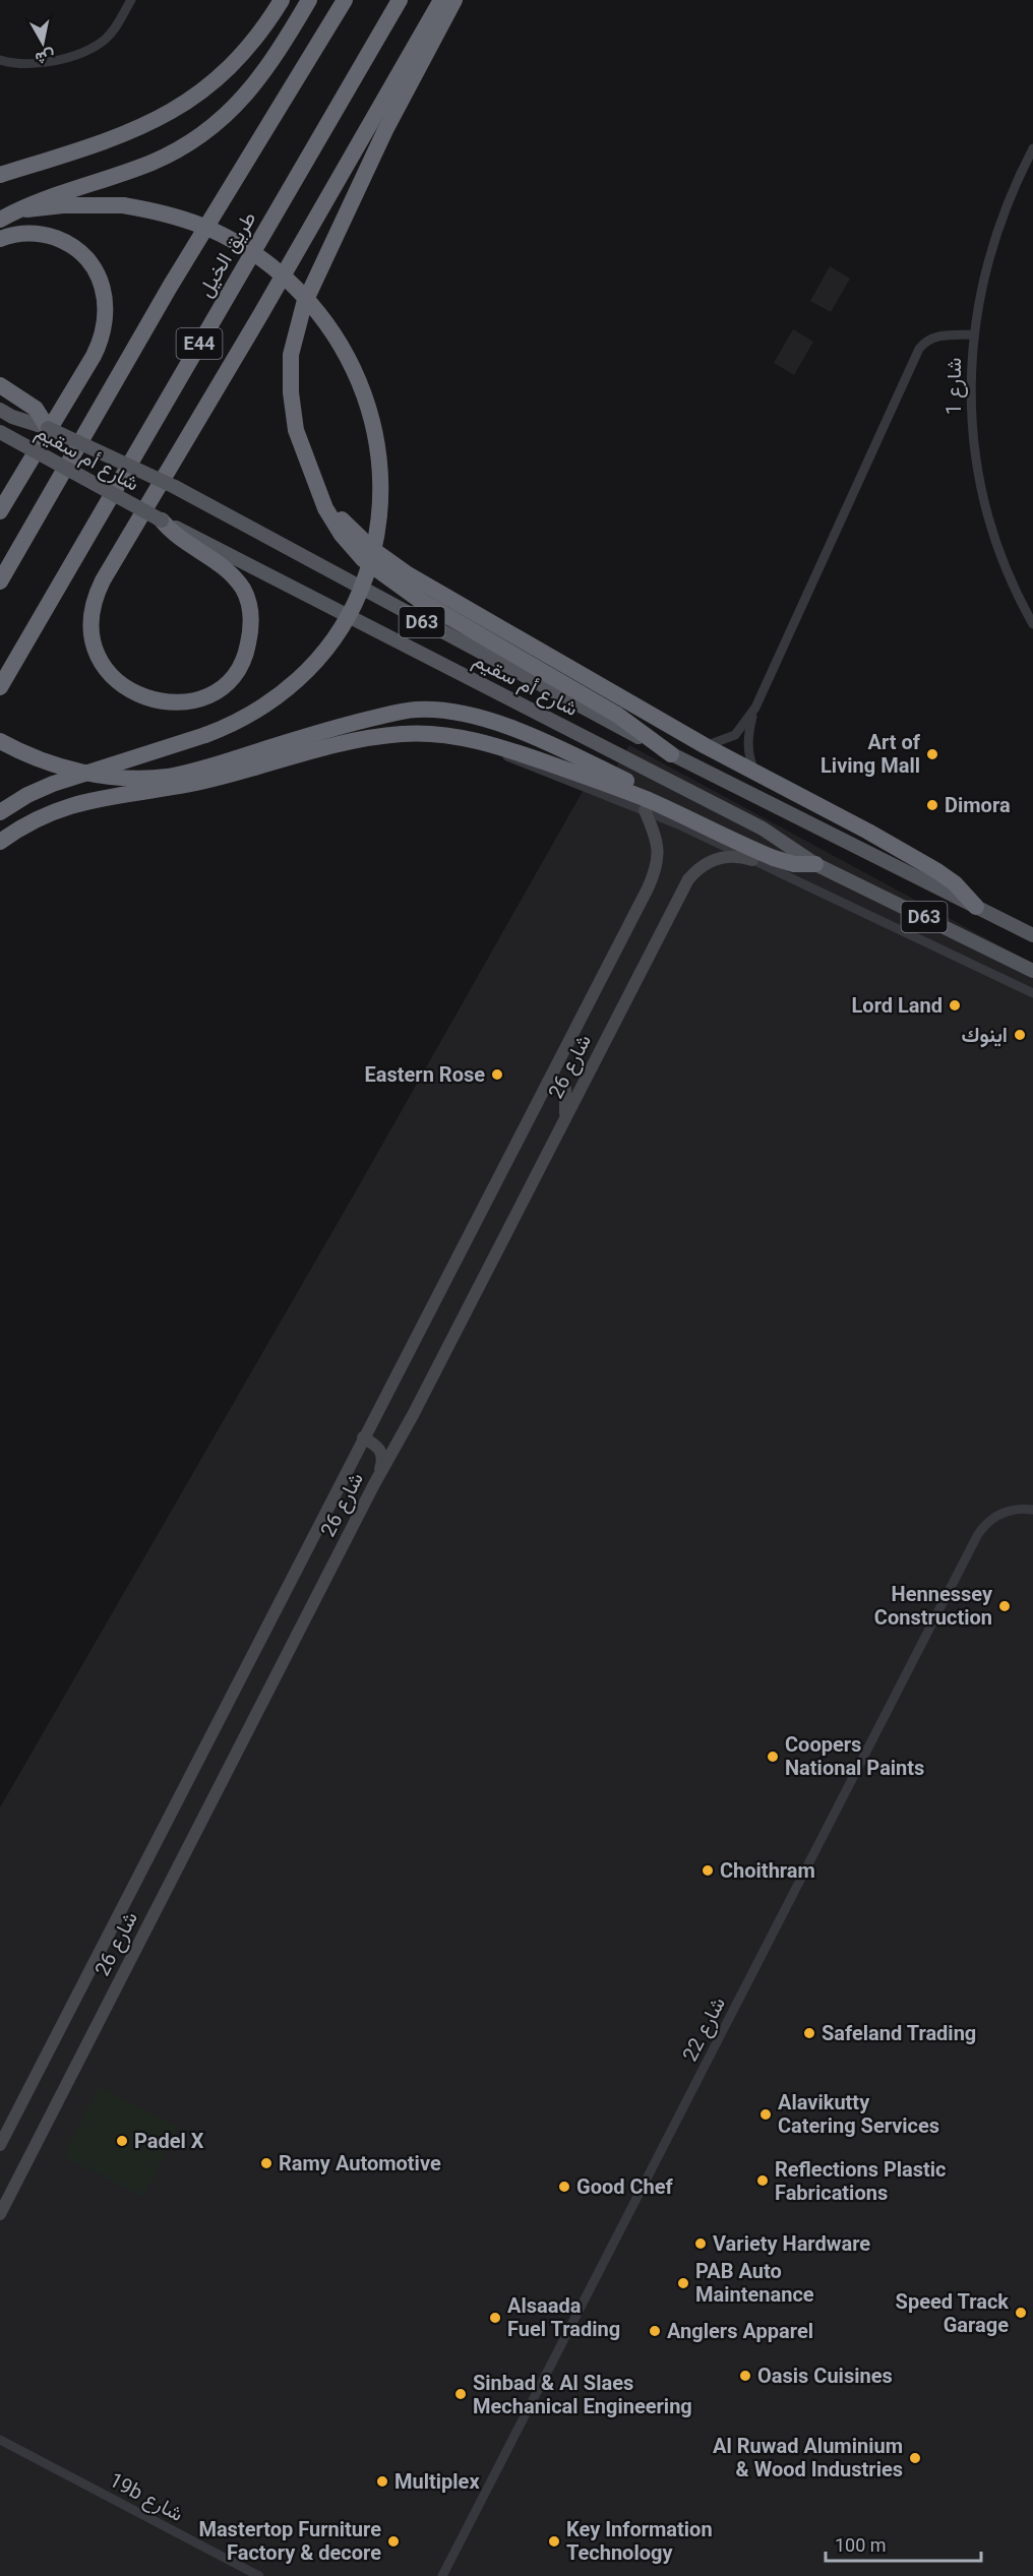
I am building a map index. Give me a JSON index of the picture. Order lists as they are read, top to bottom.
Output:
{
  "streets": {
    "highway": ["طريق الخيل", "E44"],
    "main road": ["شارع أم سقيم", "D63", "شارع 26"],
    "street": ["شارع 1", "شارع 22", "19b شارع"]
  },
  "places": [
    "Art of Living Mall",
    "Dimora",
    "Lord Land",
    "اينوك",
    "Eastern Rose",
    "Hennessey Construction",
    "Coopers National Paints",
    "Choithram",
    "Safeland Trading",
    "Alavikutty Catering Services",
    "Padel X",
    "Ramy Automotive",
    "Reflections Plastic Fabrications",
    "Good Chef",
    "Variety Hardware",
    "PAB Auto Maintenance",
    "Speed Track Garage",
    "Alsaada Fuel Trading",
    "Anglers Apparel",
    "Oasis Cuisines",
    "Sinbad & Al Slaes Mechanical Engineering",
    "Al Ruwad Aluminium & Wood Industries",
    "Multiplex",
    "Mastertop Furniture Factory & decore",
    "Key Information Technology"
  ],
  "scale_bar": "100 m",
  "north": "bottom"
}
